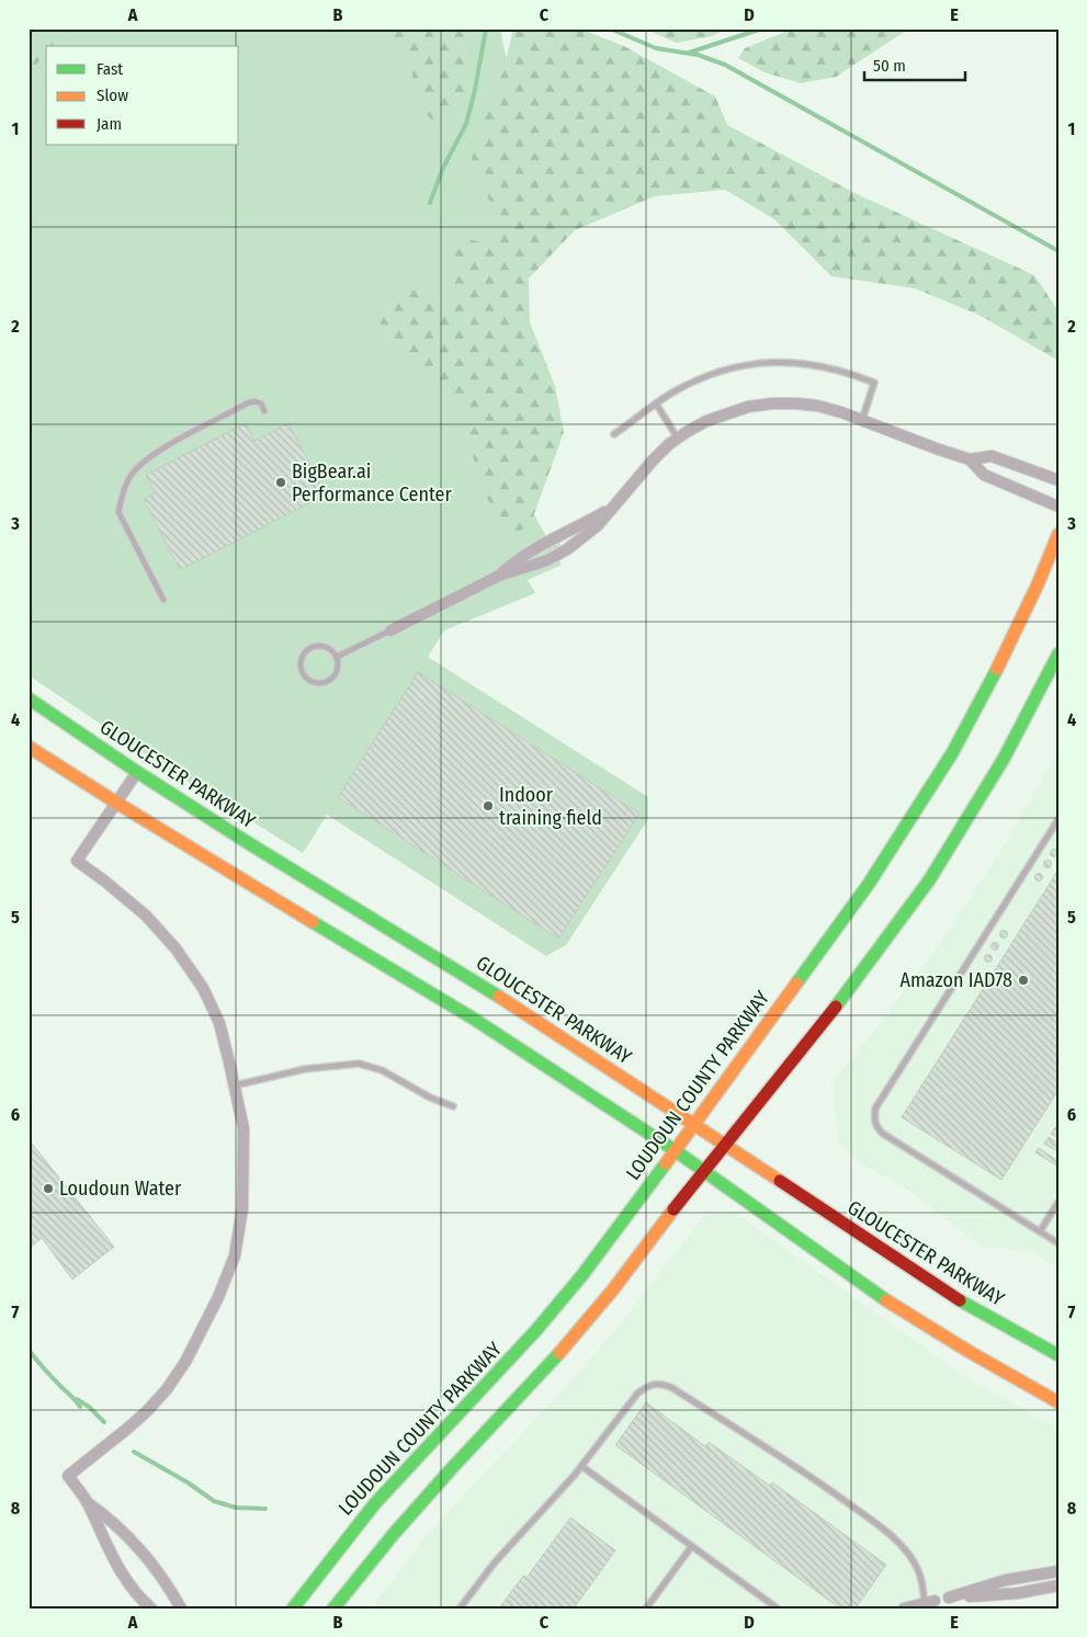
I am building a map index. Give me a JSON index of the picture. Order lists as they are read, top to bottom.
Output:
{
  "streets": {
    "main road": ["GLOUCESTER PARKWAY", "LOUDOUN COUNTY PARKWAY"]
  },
  "crossings": [
    ["GLOUCESTER PARKWAY", "LOUDOUN COUNTY PARKWAY"]
  ],
  "places": [
    "BigBear.ai Performance Center",
    "Indoor training field",
    "Amazon IAD78",
    "Loudoun Water"
  ],
  "legend": ["Fast", "Slow", "Jam"],
  "scale_bar": "50 m",
  "grid": {
    "columns": [
      "A",
      "B",
      "C",
      "D",
      "E"
    ],
    "rows": [
      "1",
      "2",
      "3",
      "4",
      "5",
      "6",
      "7",
      "8"
    ]
  }
}
